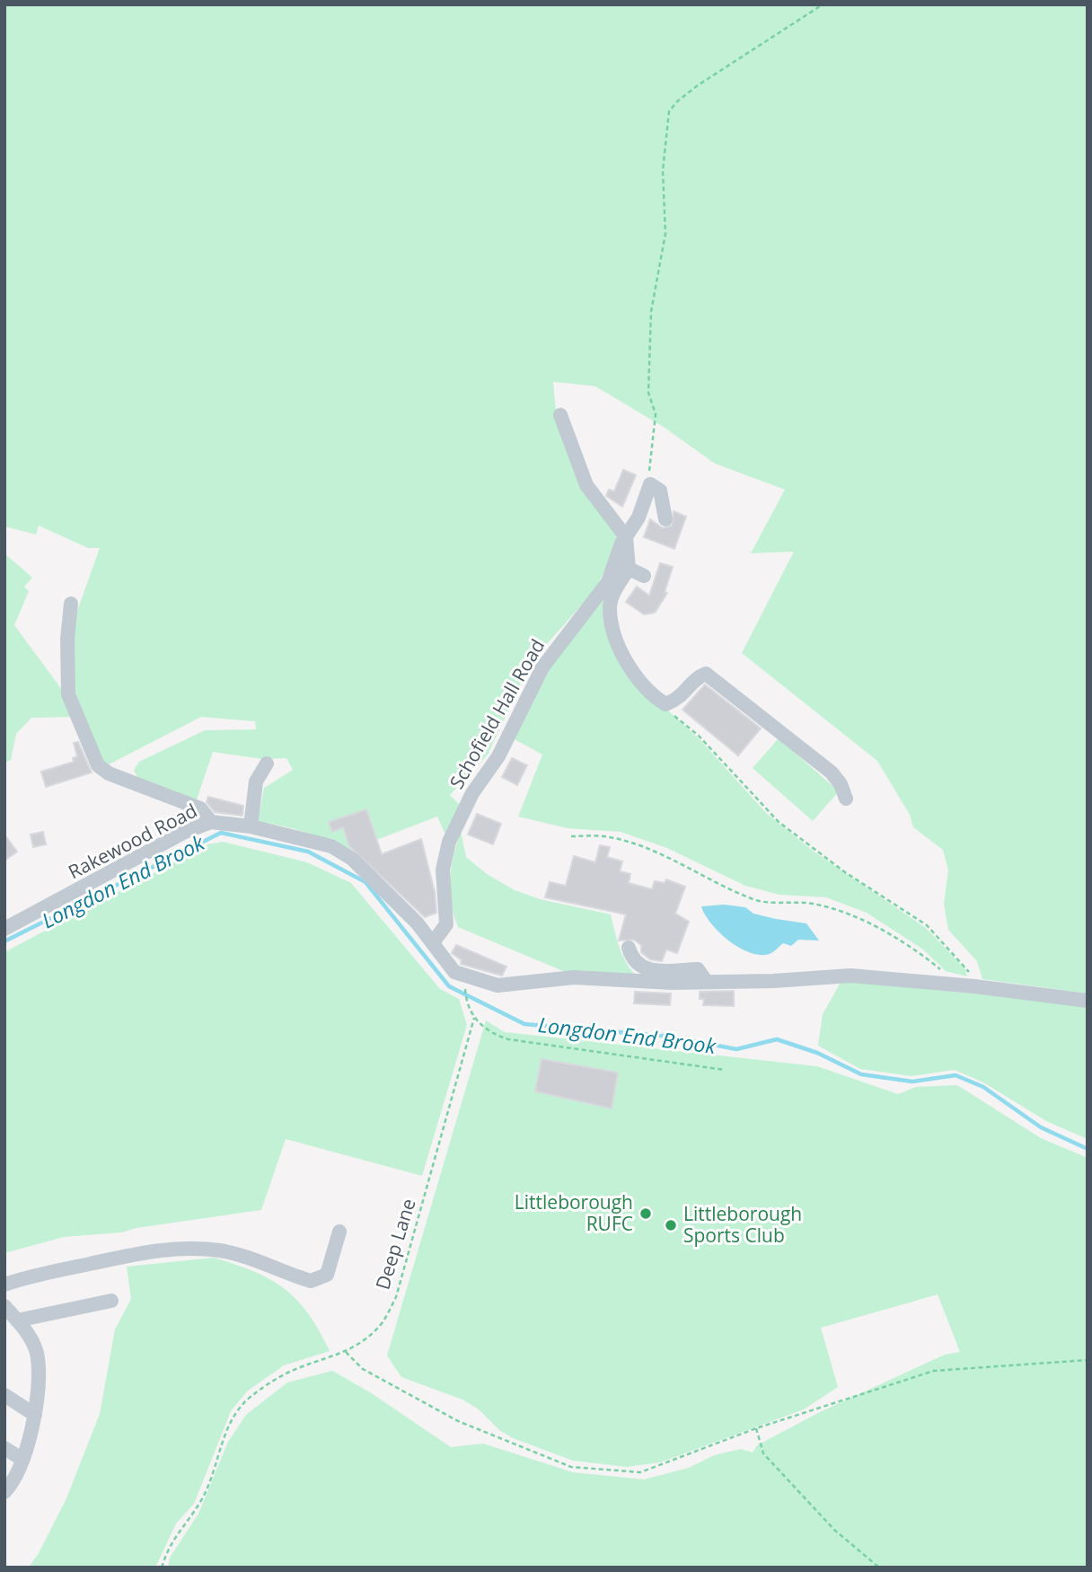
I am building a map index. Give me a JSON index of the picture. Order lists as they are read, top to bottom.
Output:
{
  "streets": {
    "street": ["Schofield Hall Road", "Rakewood Road"],
    "path": ["Deep Lane"]
  },
  "crossings": [
    ["Schofield Hall Road", "Rakewood Road"]
  ],
  "water": ["Longdon End Brook"],
  "places": ["Littleborough RUFC", "Littleborough Sports Club"]
}
